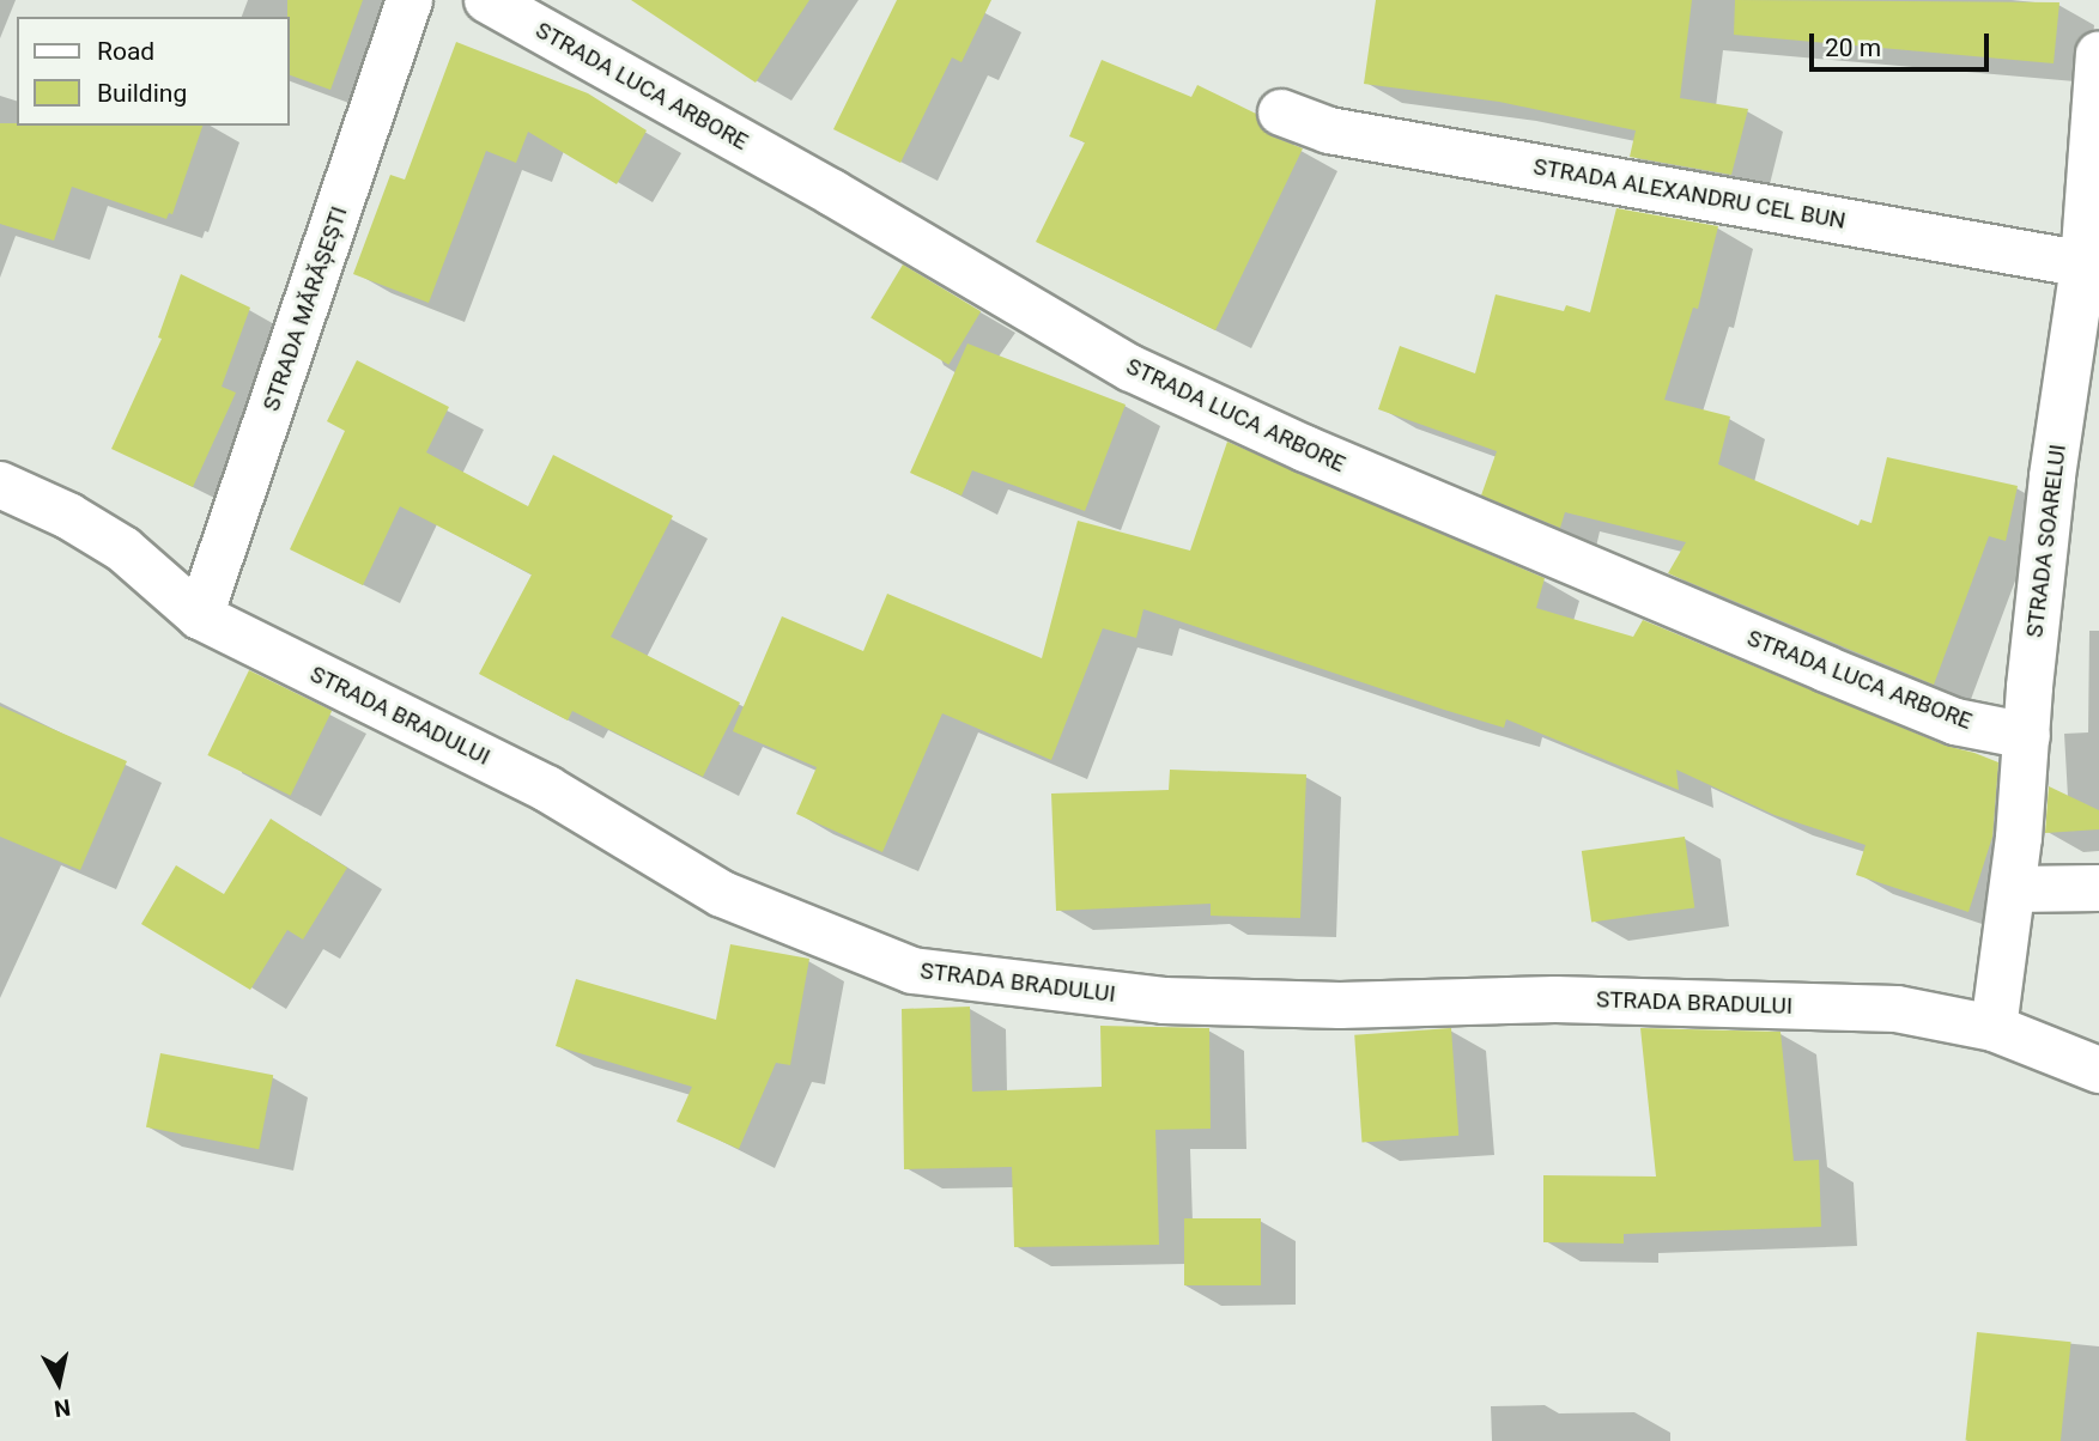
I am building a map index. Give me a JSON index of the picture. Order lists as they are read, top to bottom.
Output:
{
  "streets": {
    "street": [
      "STRADA LUCA ARBORE",
      "STRADA ALEXANDRU CEL BUN",
      "STRADA MĂRĂȘEȘTI",
      "STRADA SOARELUI",
      "STRADA BRADULUI"
    ]
  },
  "crossings": [
    ["STRADA LUCA ARBORE", "STRADA SOARELUI"],
    ["STRADA ALEXANDRU CEL BUN", "STRADA SOARELUI"],
    ["STRADA MĂRĂȘEȘTI", "STRADA BRADULUI"],
    ["STRADA SOARELUI", "STRADA BRADULUI"]
  ],
  "legend": ["Road", "Building"],
  "scale_bar": "20 m",
  "north": "bottom"
}
